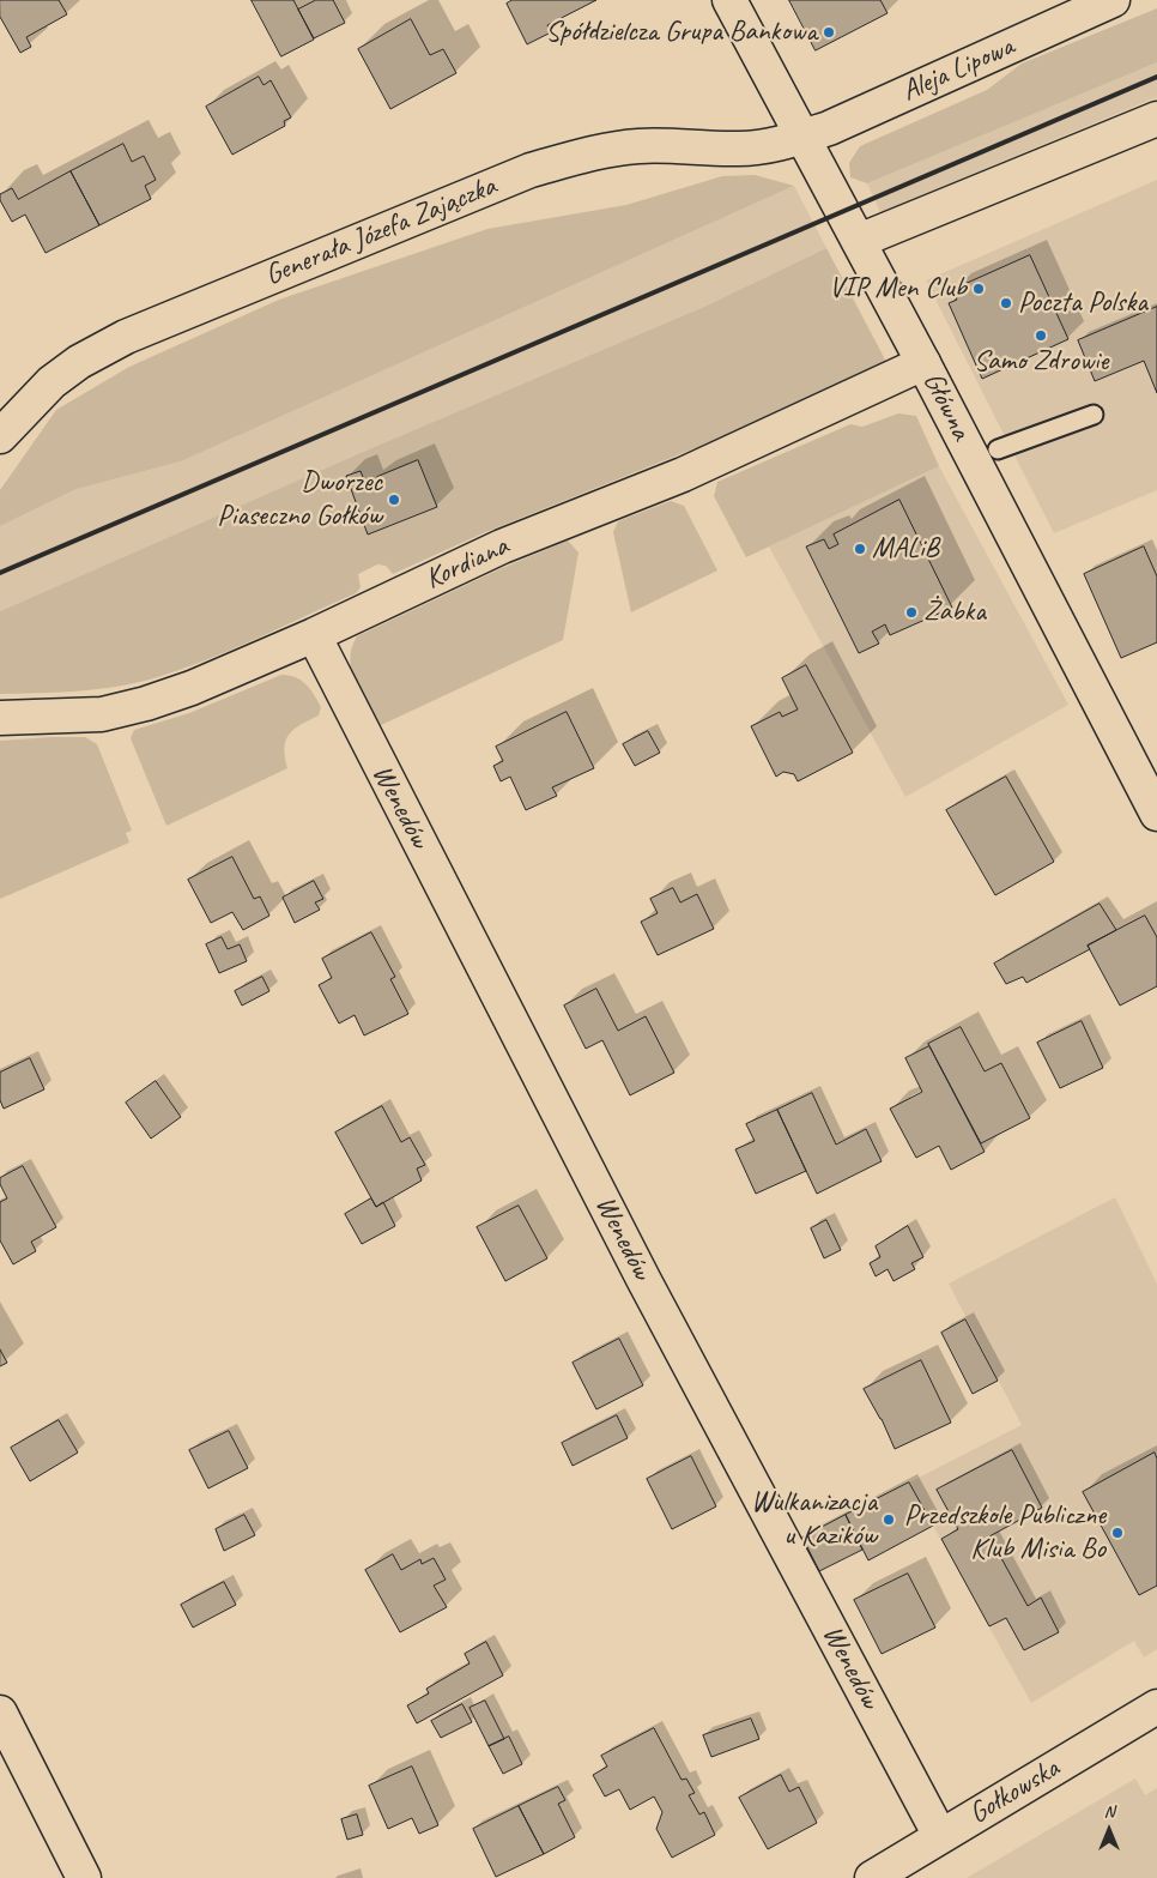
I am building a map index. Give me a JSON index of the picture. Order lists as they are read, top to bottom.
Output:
{
  "streets": {
    "street": [
      "Aleja Lipowa",
      "Generała Józefa Zajączka",
      "Główna",
      "Kordiana",
      "Wenedów",
      "Gołkowska"
    ]
  },
  "crossings": [
    ["Aleja Lipowa", "Generała Józefa Zajączka"],
    ["Aleja Lipowa", "Główna"],
    ["Generała Józefa Zajączka", "Główna"],
    ["Główna", "Kordiana"],
    ["Kordiana", "Wenedów"],
    ["Wenedów", "Gołkowska"]
  ],
  "places": [
    "Spółdzielcza Grupa Bankowa",
    "VIP Men Club",
    "Poczta Polska",
    "Samo Zdrowie",
    "Dworzec Piaseczno Gołków",
    "MALiB",
    "Żabka",
    "Wulkanizacja u Kazików",
    "Przedszkole Publiczne Klub Misia Bo"
  ],
  "north": "top"
}
